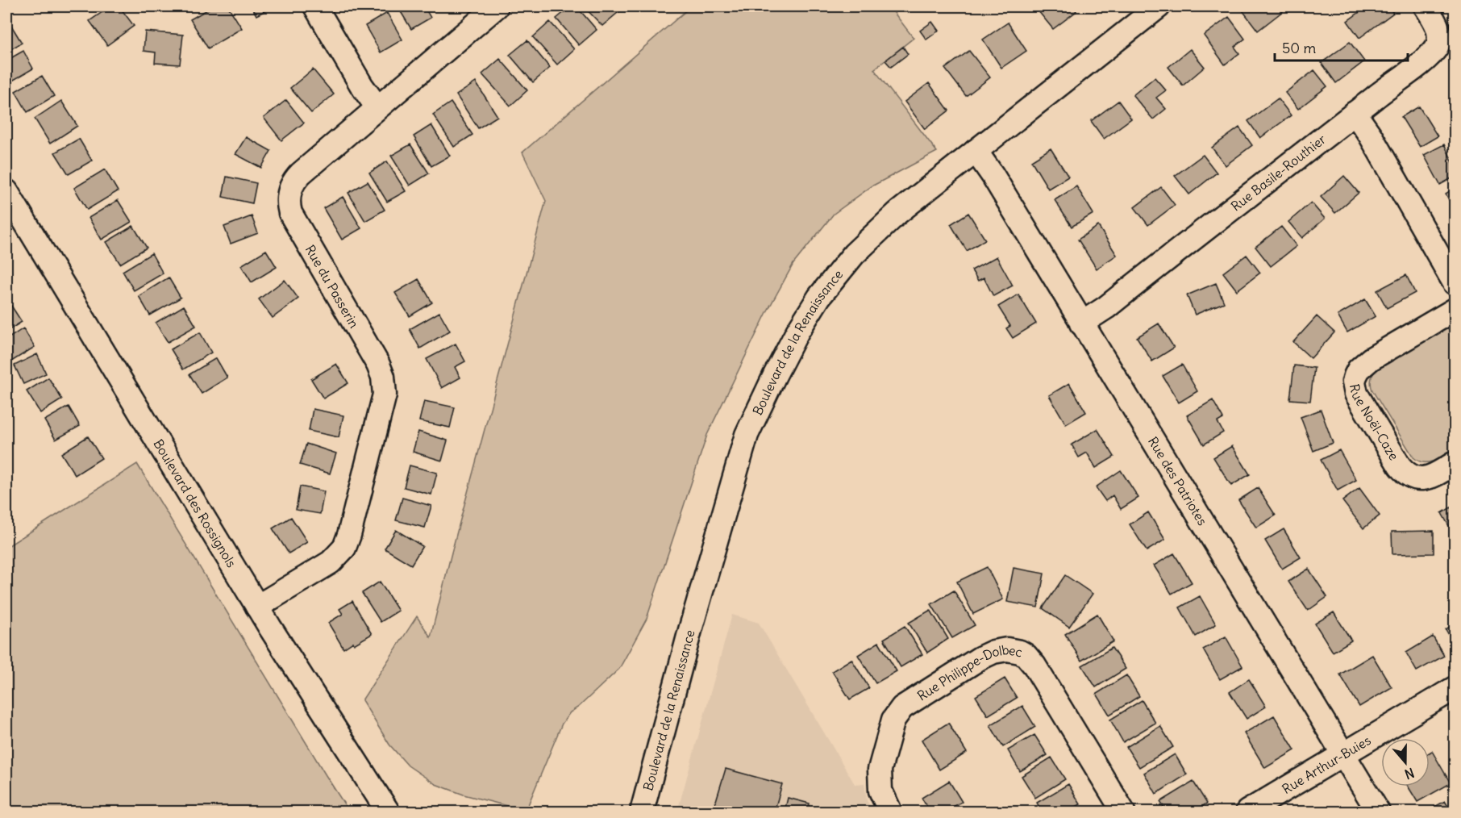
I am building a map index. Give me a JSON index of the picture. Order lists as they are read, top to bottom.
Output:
{
  "streets": {
    "street": [
      "Rue Basile-Routhier",
      "Rue du Passerin",
      "Boulevard de la Renaissance",
      "Rue Noël-Caze",
      "Rue des Patriotes",
      "Boulevard des Rossignols",
      "Rue Philippe-Dolbec",
      "Rue Arthur-Buies"
    ]
  },
  "crossings": [
    ["Rue Basile-Routhier", "Rue des Patriotes"],
    ["Rue du Passerin", "Boulevard des Rossignols"],
    ["Boulevard de la Renaissance", "Rue des Patriotes"],
    ["Rue des Patriotes", "Rue Arthur-Buies"]
  ],
  "scale_bar": "50 m",
  "north": "bottom"
}
